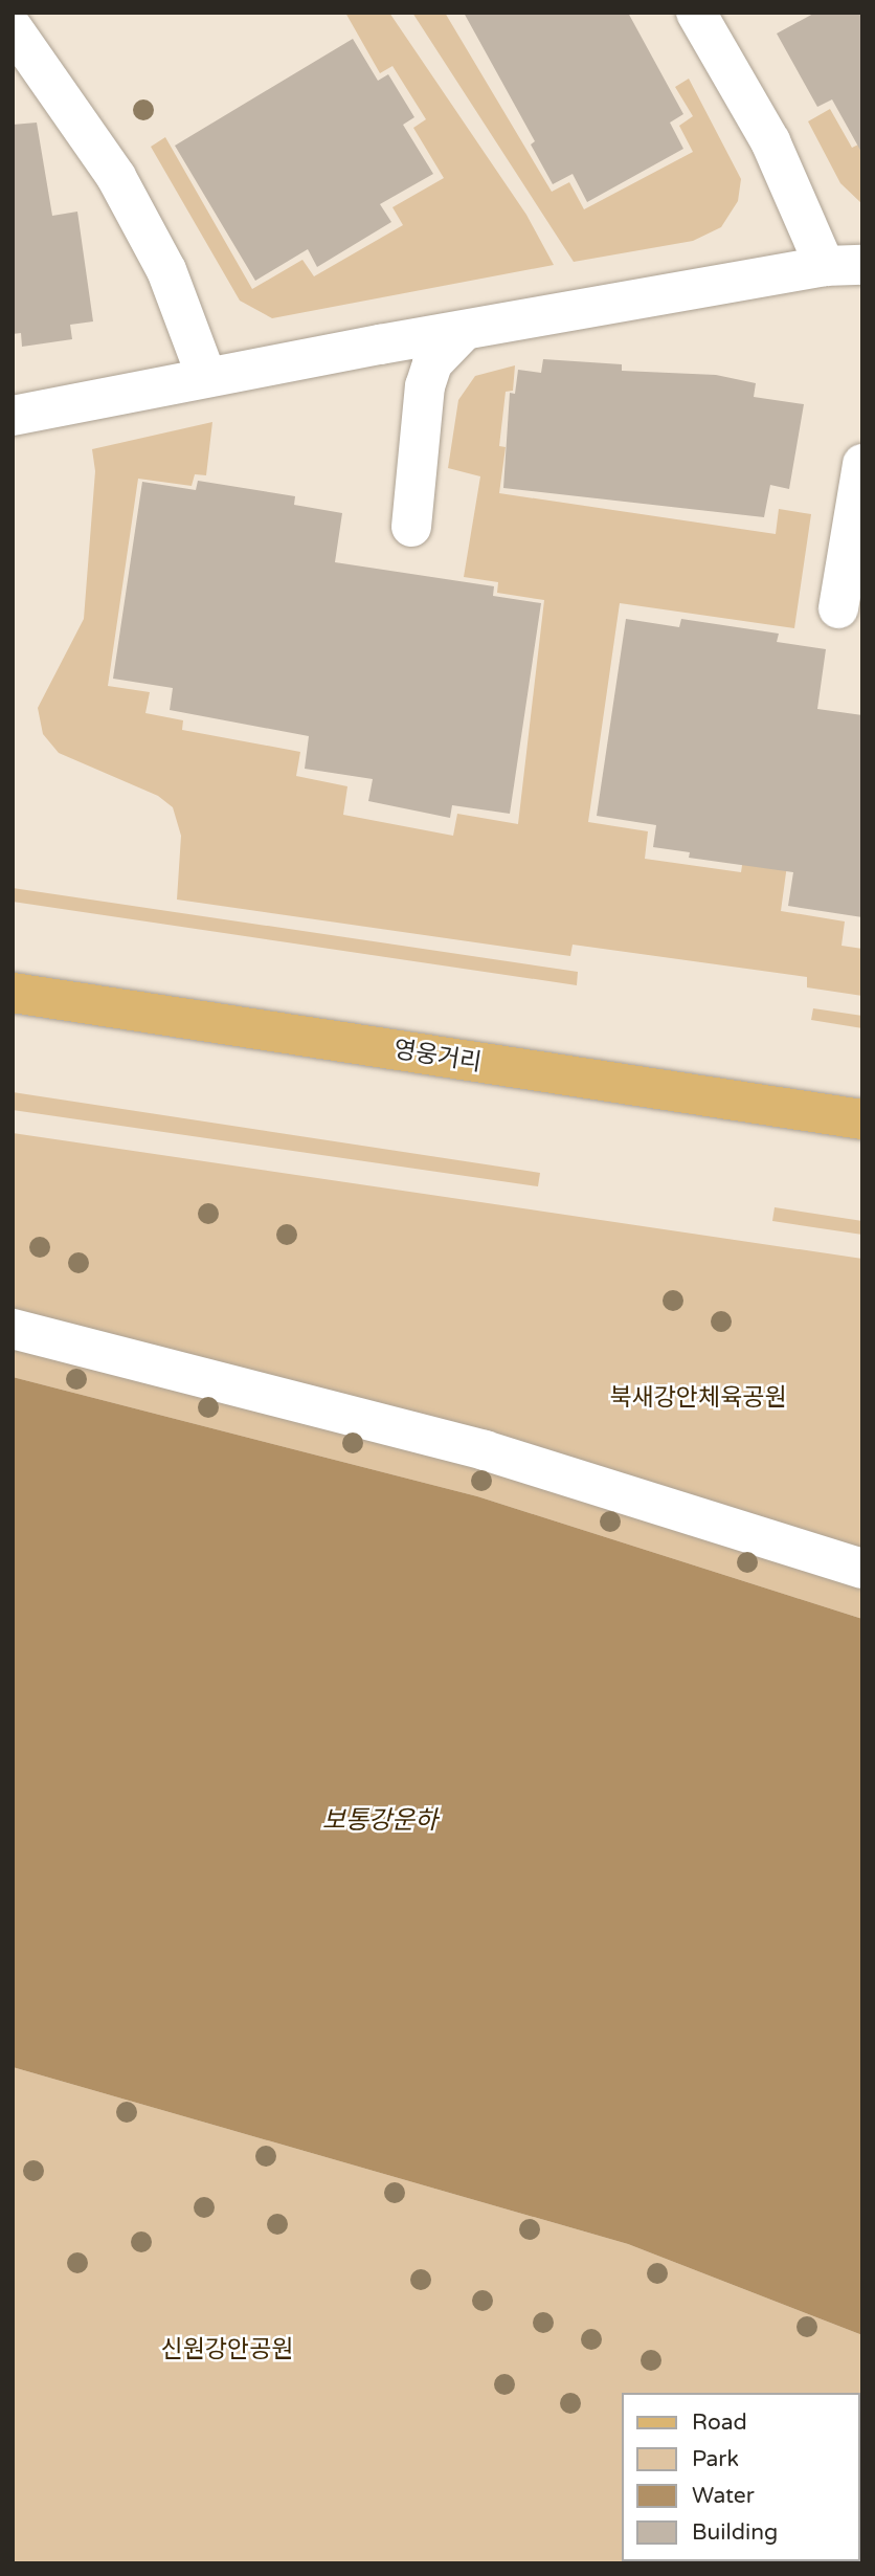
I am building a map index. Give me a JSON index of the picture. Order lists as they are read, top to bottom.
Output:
{
  "streets": {
    "main road": ["영웅거리"]
  },
  "water": ["보통강운하"],
  "parks": ["북새강안체육공원", "신원강안공원"],
  "legend": [
    "Road",
    "Park",
    "Water",
    "Building"
  ]
}
